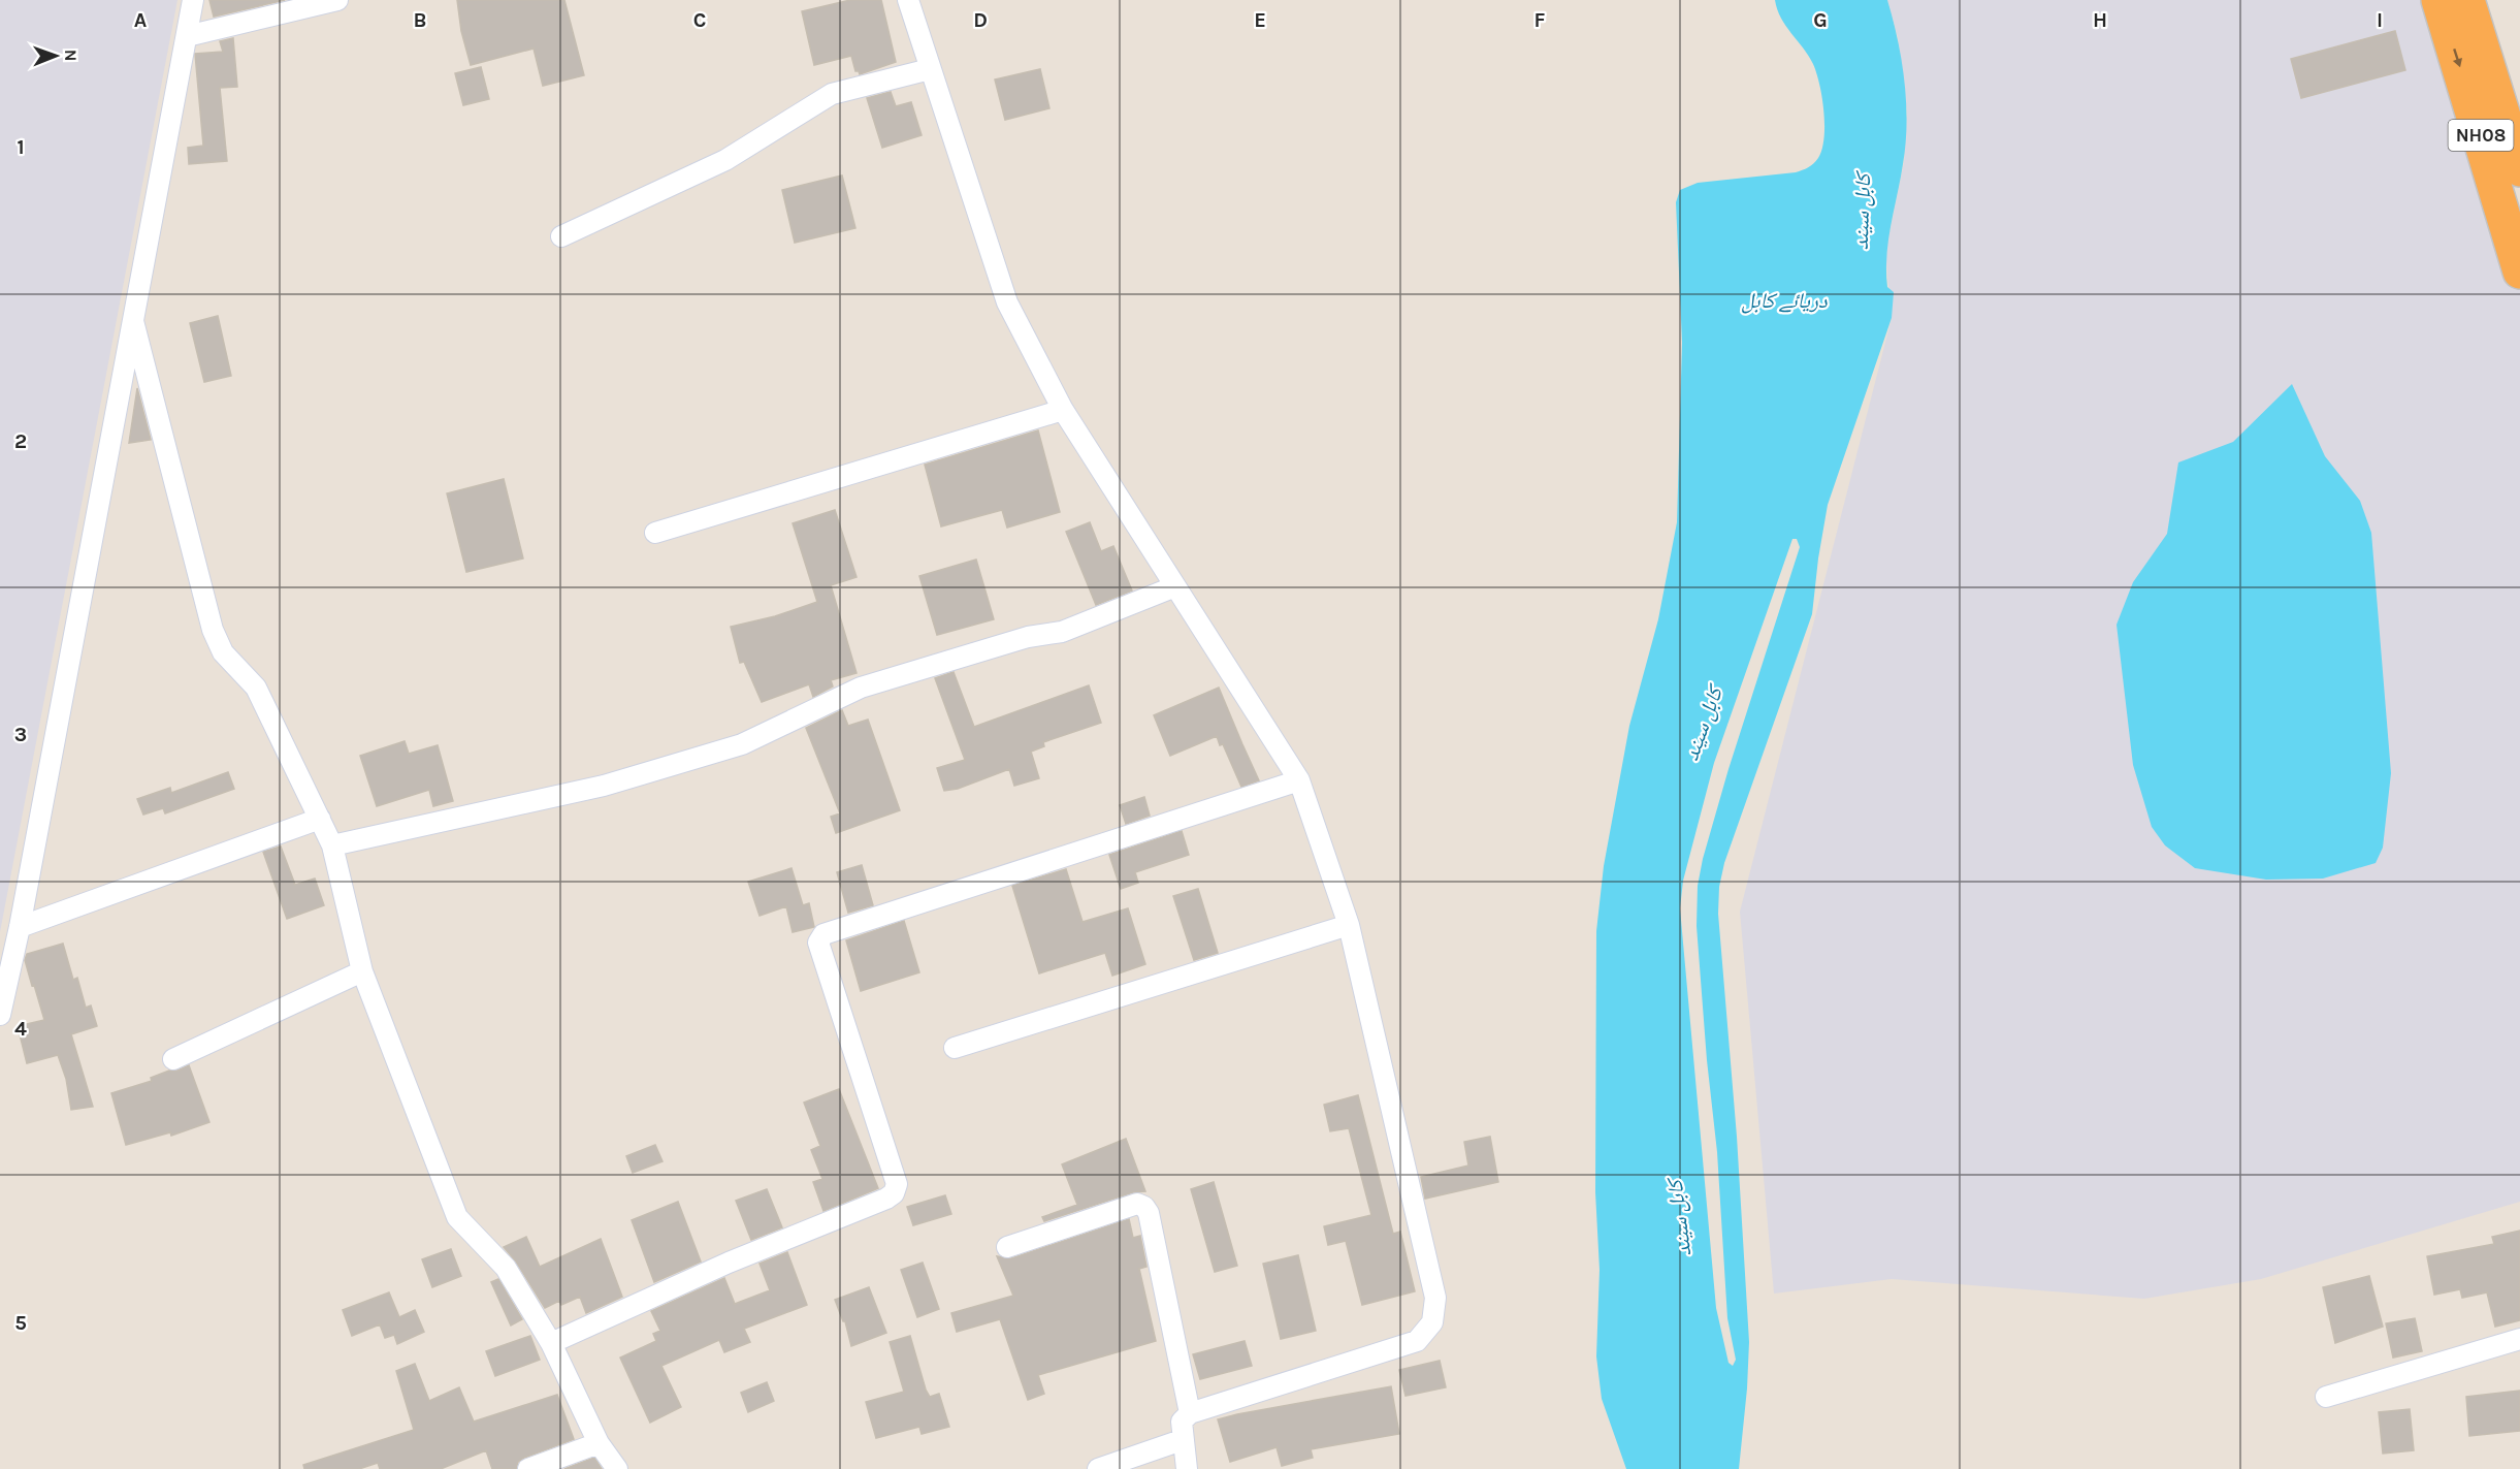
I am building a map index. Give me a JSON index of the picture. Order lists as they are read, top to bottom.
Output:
{
  "streets": {
    "highway": ["NH08"]
  },
  "water": ["کابل سيند", "دریائے کابل"],
  "north": "right",
  "grid": {
    "columns": [
      "A",
      "B",
      "C",
      "D",
      "E",
      "F",
      "G",
      "H",
      "I"
    ],
    "rows": [
      "1",
      "2",
      "3",
      "4",
      "5"
    ]
  }
}
